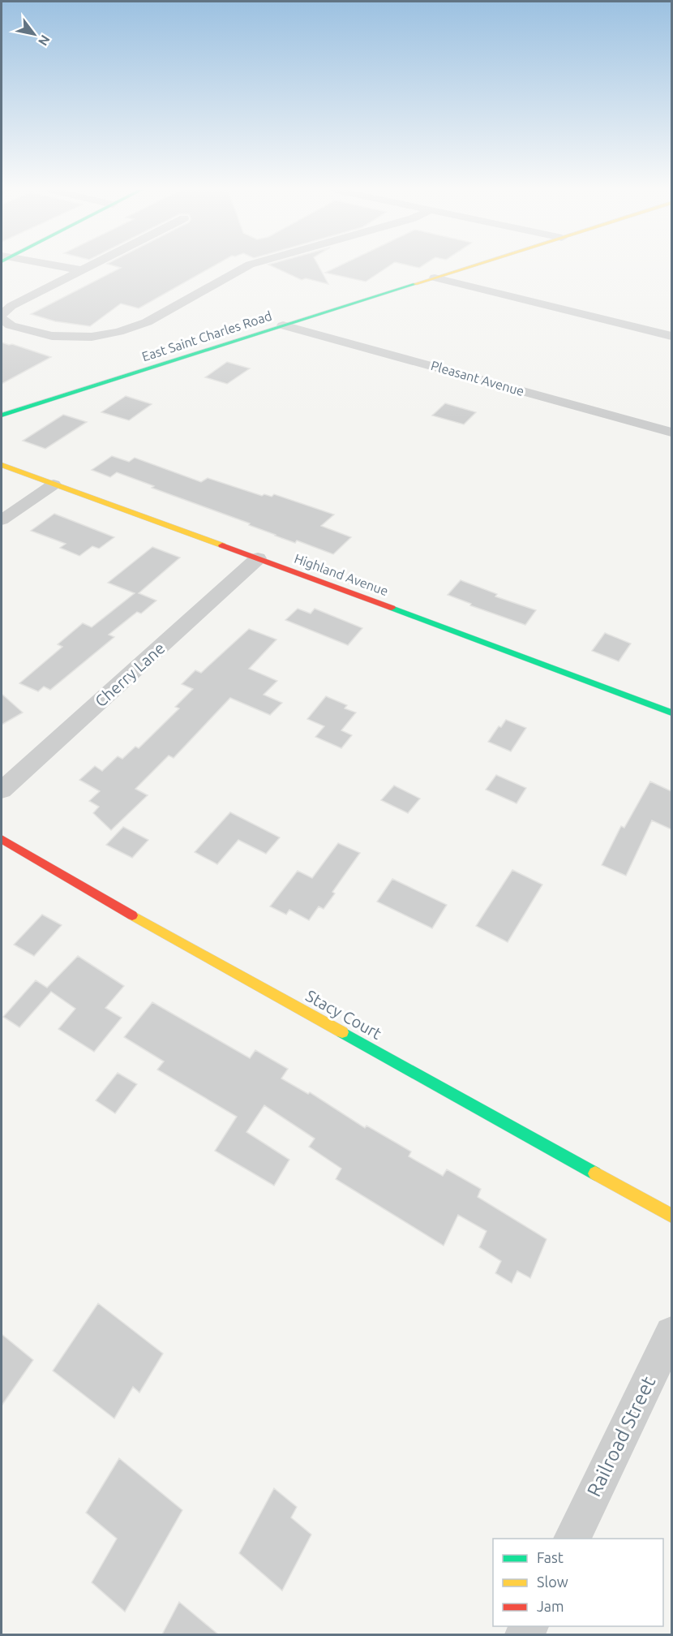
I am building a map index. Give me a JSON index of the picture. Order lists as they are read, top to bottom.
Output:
{
  "streets": {
    "street": [
      "East Saint Charles Road",
      "Pleasant Avenue",
      "Highland Avenue",
      "Cherry Lane",
      "Stacy Court",
      "Railroad Street"
    ]
  },
  "crossings": [
    ["East Saint Charles Road", "Pleasant Avenue"],
    ["Highland Avenue", "Cherry Lane"]
  ],
  "legend": ["Fast", "Slow", "Jam"],
  "north": "bottom right"
}
